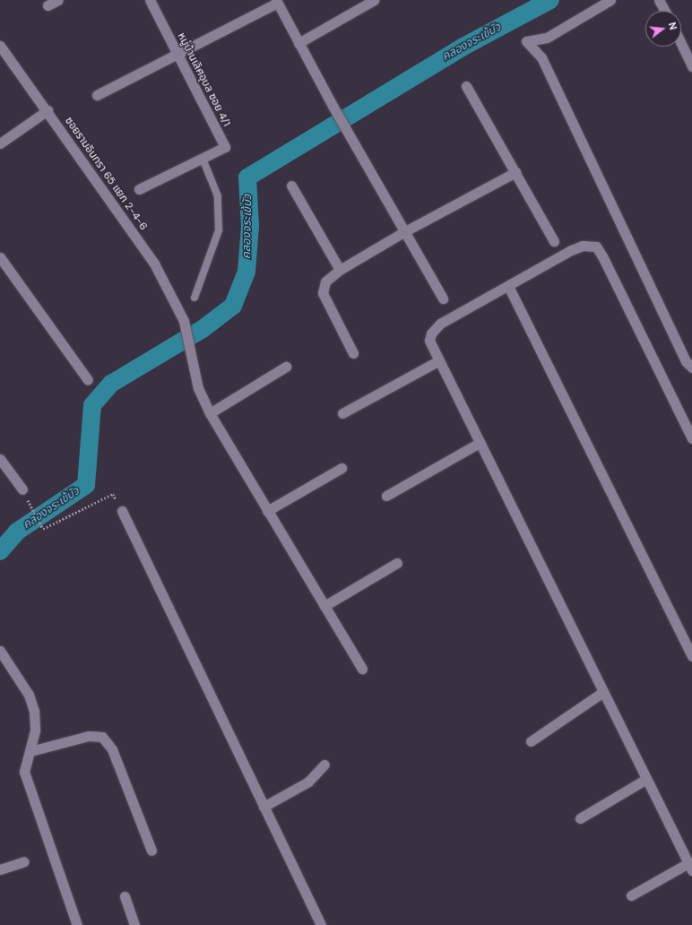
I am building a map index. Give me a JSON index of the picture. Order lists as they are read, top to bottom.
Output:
{
  "streets": {
    "street": ["หมู่บ้านเลิศอุบล ซอย 4/1", "ซอยรามอินทรา 65 แยก 2-4-6"]
  },
  "water": ["คลองจระเข้บัว"],
  "north": "right"
}
